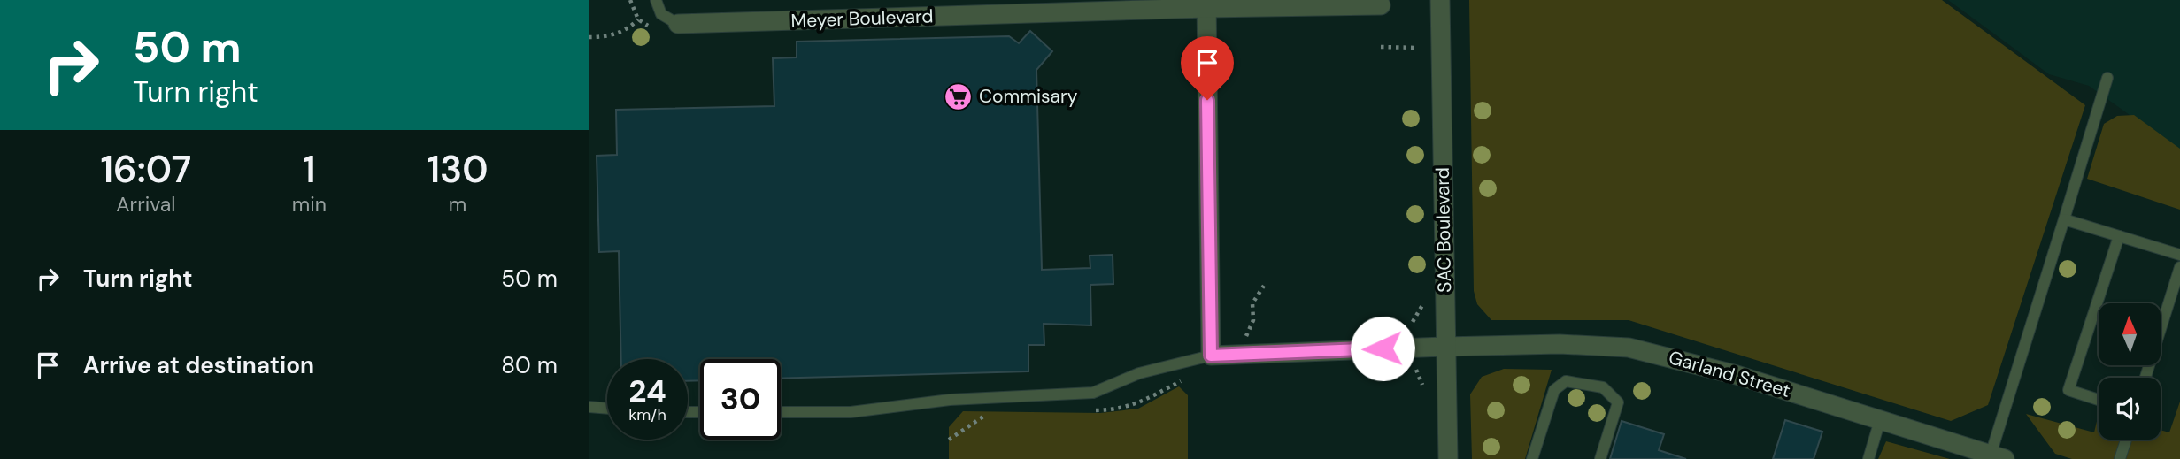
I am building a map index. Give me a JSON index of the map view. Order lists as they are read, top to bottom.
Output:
{
  "streets": {
    "street": ["Meyer Boulevard", "SAC Boulevard", "Garland Street"]
  },
  "crossings": [
    ["SAC Boulevard", "Garland Street"]
  ],
  "places": {
    "supermarket": ["Commisary"]
  },
  "north": "top",
  "page": {
    "turn": ["50 m", "Turn right"],
    "eta": [
      "16:07",
      "Arrival",
      "1",
      "min",
      "130",
      "m"
    ],
    "list": [
      {
        "name": "Turn right",
        "value": "50 m"
      },
      {
        "name": "Arrive at destination",
        "value": "80 m"
      }
    ],
    "speed": "24 km/h",
    "limit": "30"
  }
}
